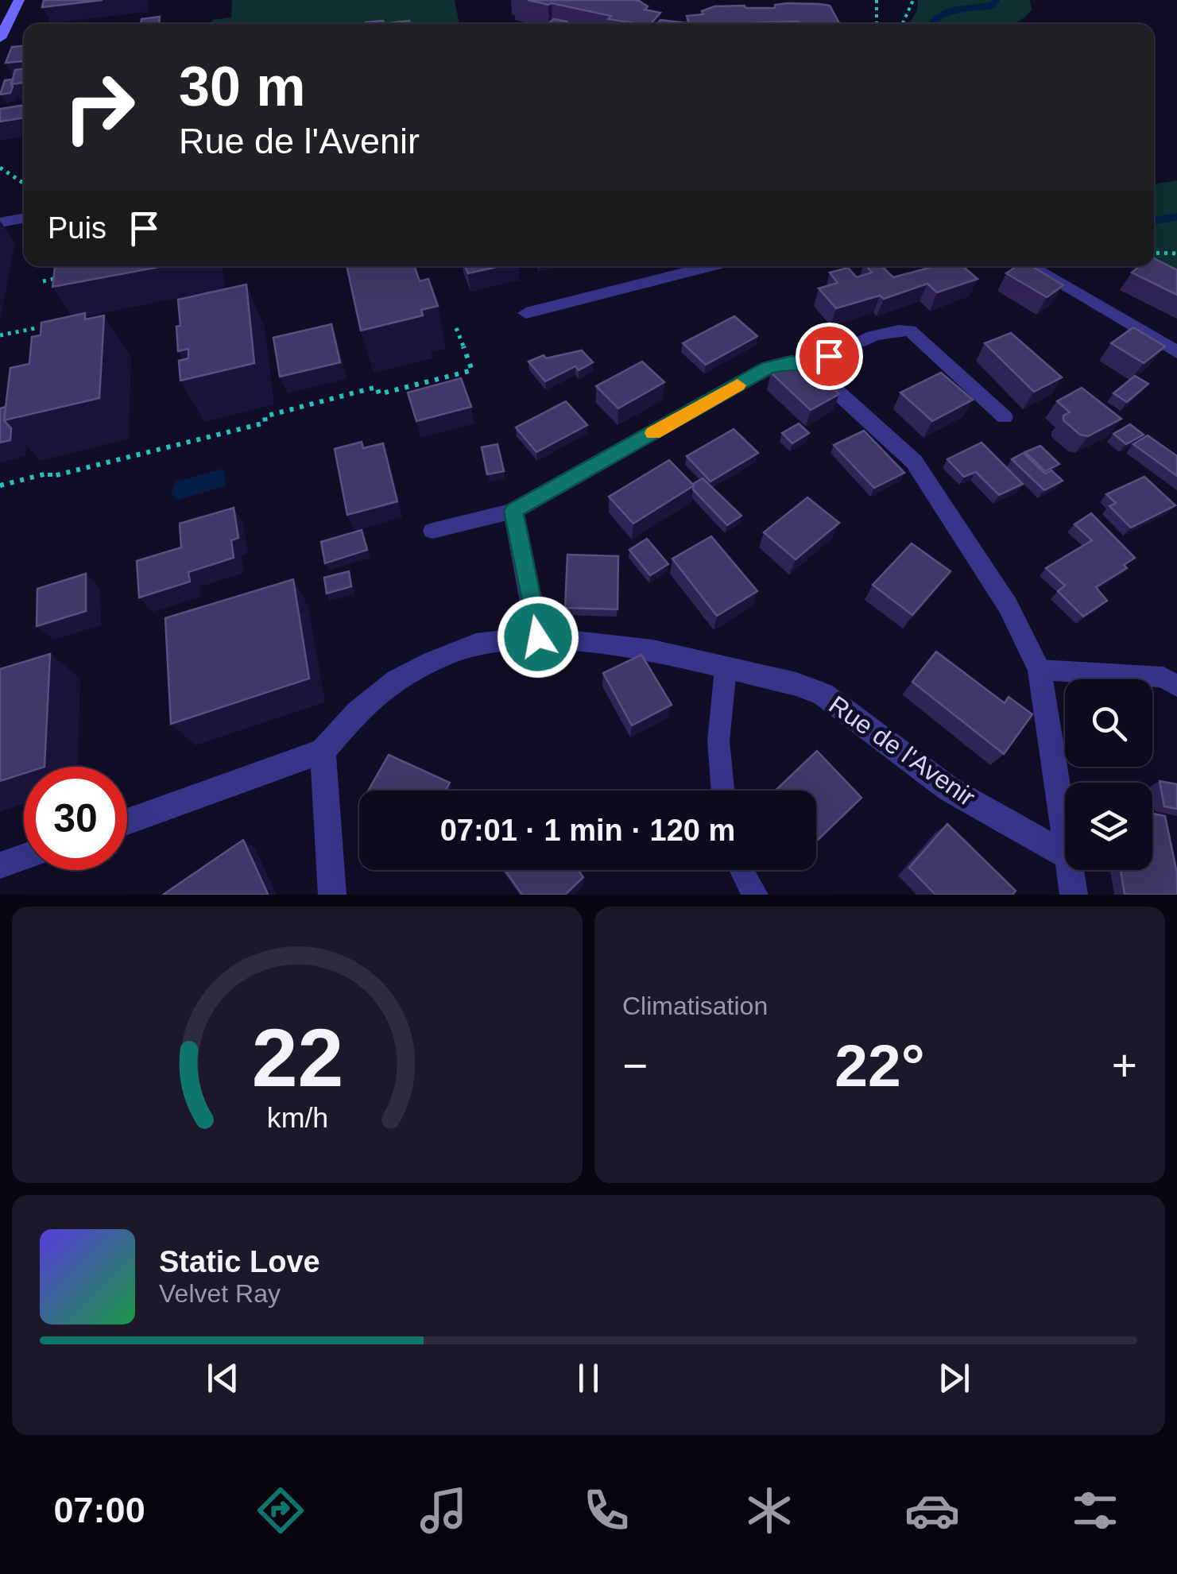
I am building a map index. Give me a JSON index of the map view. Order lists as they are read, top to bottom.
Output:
{
  "streets": {
    "street": ["Rue de l'Avenir"]
  },
  "page": {
    "turn": ["30 m", "Rue de l'Avenir"],
    "then": "Puis",
    "limit": "30",
    "trip": "07:01 · 1 min · 120 m",
    "tile": "Climatisation",
    "heat": ["−", "22°", "+"],
    "song": ["Static Love", "Velvet Ray"],
    "tabs": "07:00",
    "gauge": ["22", "km/h"]
  }
}
